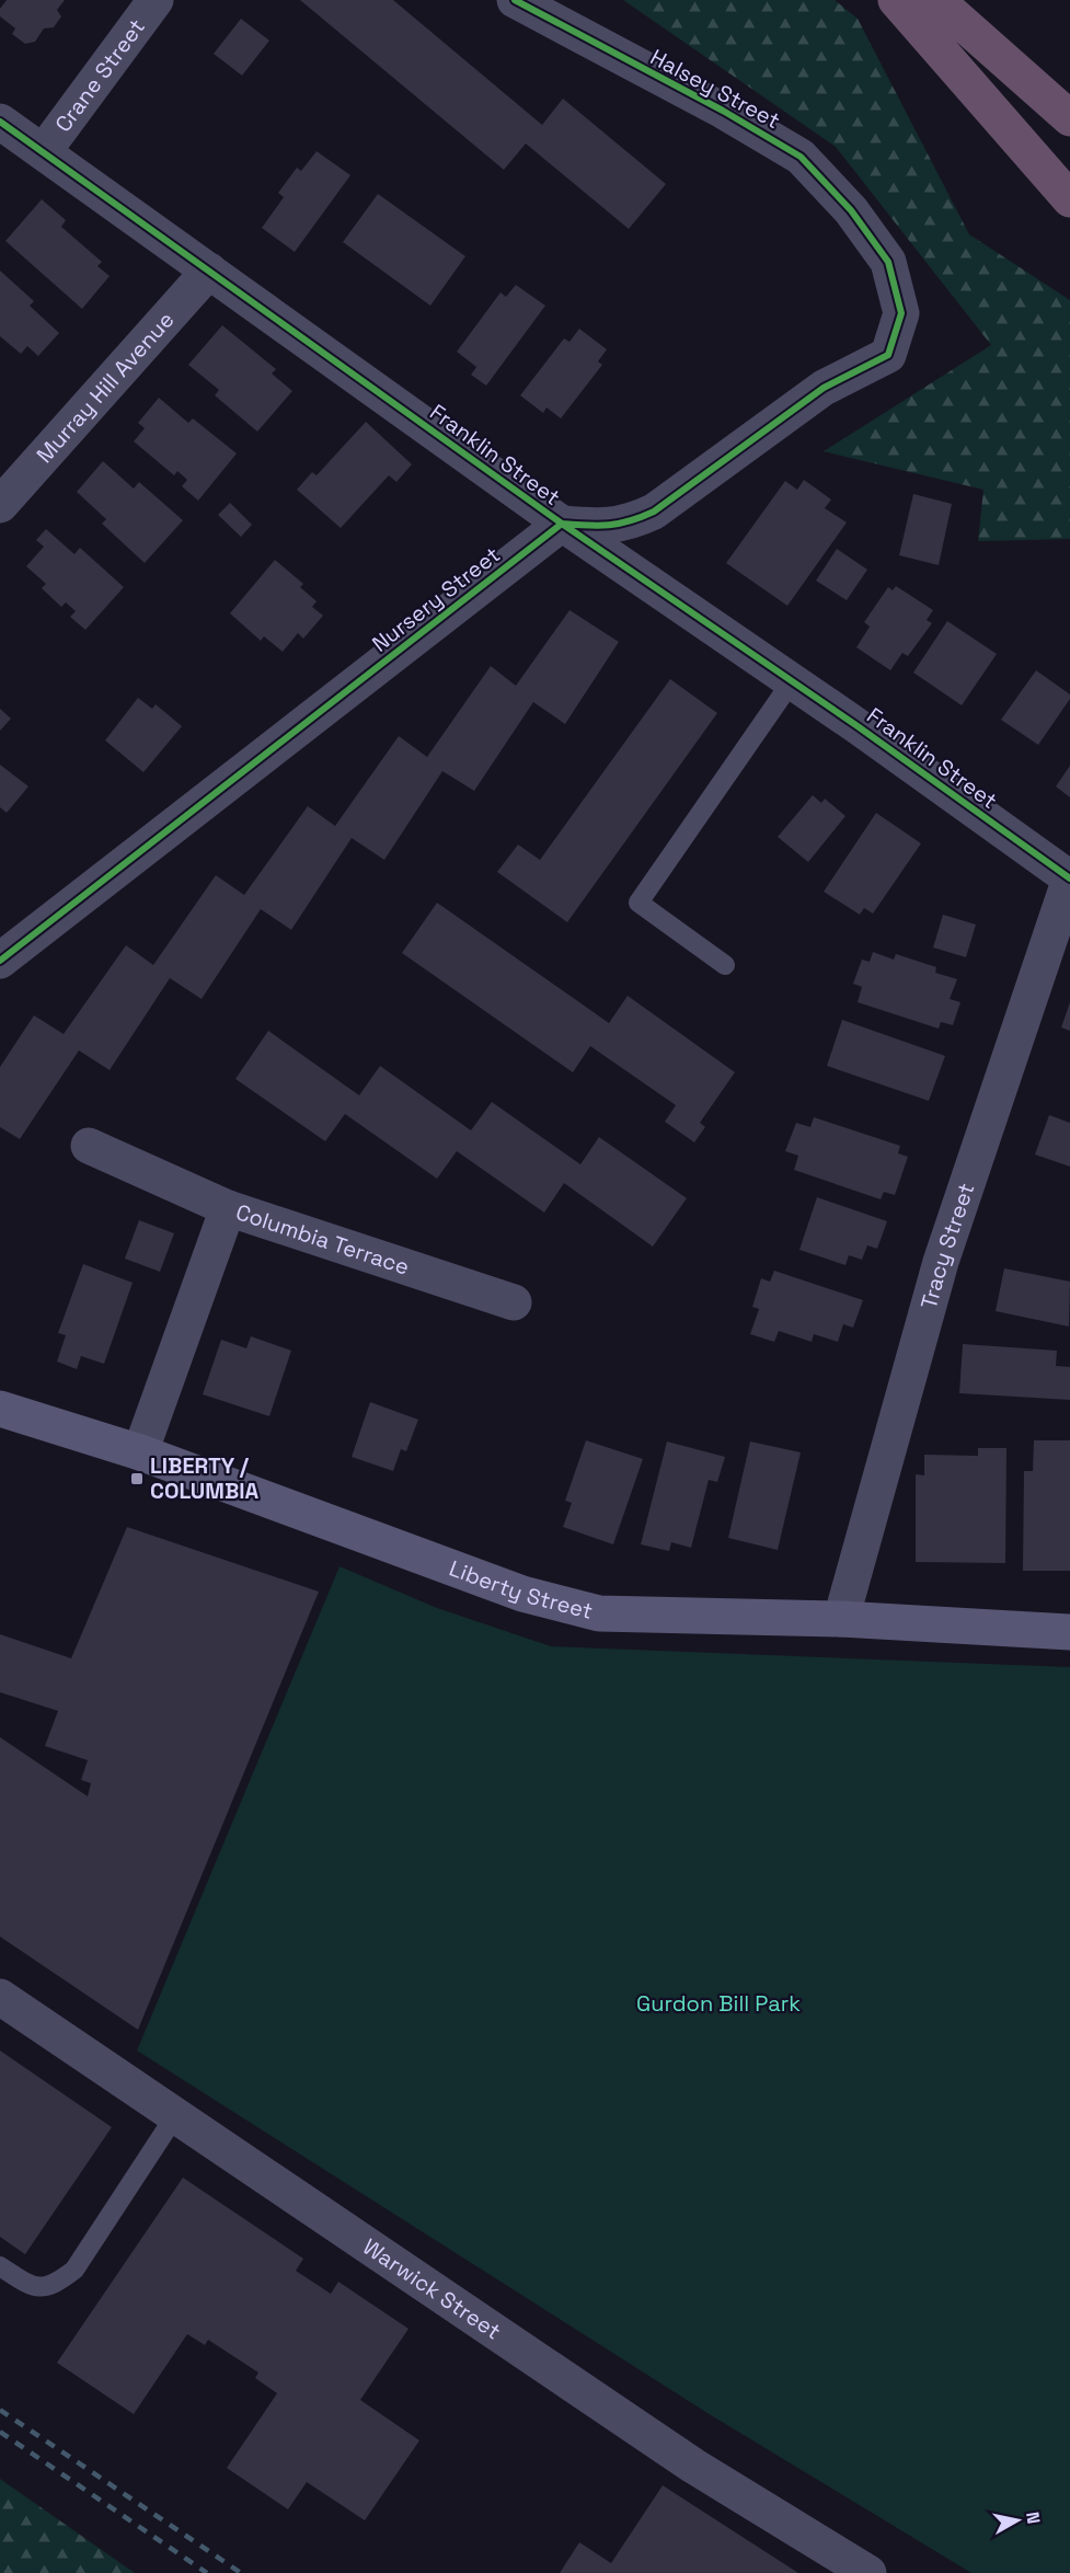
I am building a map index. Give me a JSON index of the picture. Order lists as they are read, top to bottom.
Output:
{
  "streets": {
    "main road": ["Liberty Street"],
    "street": [
      "Crane Street",
      "Halsey Street",
      "Murray Hill Avenue",
      "Franklin Street",
      "Nursery Street",
      "Columbia Terrace",
      "Tracy Street",
      "Warwick Street"
    ]
  },
  "crossings": [
    ["Crane Street", "Franklin Street"],
    ["Halsey Street", "Franklin Street"],
    ["Halsey Street", "Nursery Street"],
    ["Murray Hill Avenue", "Franklin Street"],
    ["Franklin Street", "Nursery Street"],
    ["Franklin Street", "Tracy Street"],
    ["Columbia Terrace", "Liberty Street"],
    ["Tracy Street", "Liberty Street"]
  ],
  "parks": ["Gurdon Bill Park"],
  "places": {
    "transit": ["LIBERTY / COLUMBIA"]
  },
  "north": "right"
}
